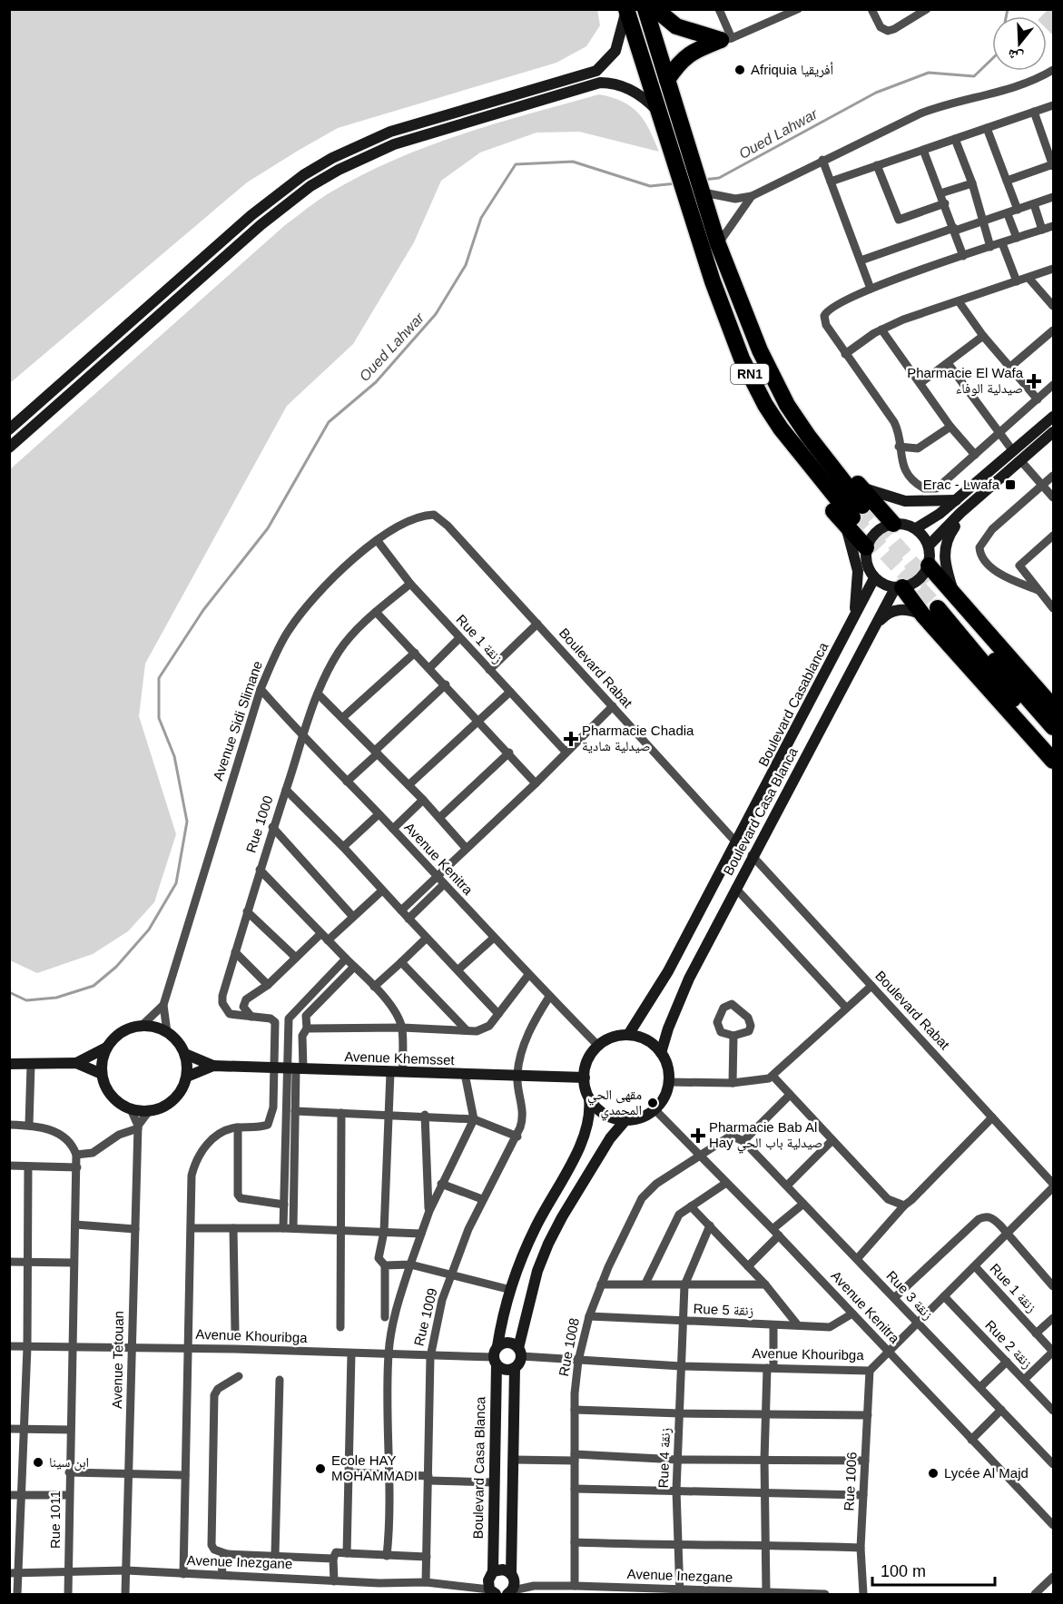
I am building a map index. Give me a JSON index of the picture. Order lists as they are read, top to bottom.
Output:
{
  "streets": {
    "highway": ["RN1"],
    "main road": ["Boulevard Casablanca", "Boulevard Casa Blanca", "Avenue Khemsset"],
    "street": [
      "Rue 1 زنقة",
      "Boulevard Rabat",
      "Avenue Sidi Slimane",
      "Rue 1000",
      "Avenue Kenitra",
      "Rue 3 زنقة",
      "Rue 5 زنقة",
      "Rue 1009",
      "Avenue Khouribga",
      "Rue 2 زنقة",
      "Rue 1008",
      "Avenue Tetouan",
      "Rue 4 زنقة",
      "Rue 1006",
      "Rue 1011",
      "Avenue Inezgane"
    ]
  },
  "crossings": [
    ["Rue 1 زنقة", "Avenue Sidi Slimane"],
    ["Rue 1 زنقة", "Rue 1000"],
    ["Rue 1 زنقة", "Avenue Khouribga"],
    ["Boulevard Rabat", "Boulevard Casablanca"],
    ["Boulevard Rabat", "Avenue Sidi Slimane"],
    ["Boulevard Rabat", "Boulevard Casa Blanca"],
    ["Boulevard Rabat", "Avenue Khouribga"],
    ["Boulevard Casablanca", "Boulevard Casa Blanca"],
    ["Avenue Sidi Slimane", "Avenue Kenitra"],
    ["Avenue Sidi Slimane", "Avenue Khemsset"],
    ["Avenue Sidi Slimane", "Avenue Tetouan"],
    ["Boulevard Casa Blanca", "Avenue Kenitra"],
    ["Boulevard Casa Blanca", "Avenue Khemsset"],
    ["Boulevard Casa Blanca", "Avenue Khouribga"],
    ["Boulevard Casa Blanca", "Avenue Inezgane"],
    ["Rue 1000", "Avenue Kenitra"],
    ["Rue 1000", "Avenue Khemsset"],
    ["Avenue Kenitra", "Avenue Khemsset"],
    ["Avenue Kenitra", "Rue 5 زنقة"],
    ["Avenue Kenitra", "Avenue Khouribga"],
    ["Avenue Kenitra", "Rue 1008"],
    ["Avenue Khemsset", "Rue 1009"],
    ["Avenue Khemsset", "Avenue Tetouan"],
    ["Rue 3 زنقة", "Avenue Khouribga"],
    ["Rue 5 زنقة", "Rue 1008"],
    ["Rue 5 زنقة", "Rue 4 زنقة"],
    ["Rue 1009", "Avenue Khouribga"],
    ["Rue 1009", "Avenue Inezgane"],
    ["Avenue Khouribga", "Rue 2 زنقة"],
    ["Avenue Khouribga", "Rue 1008"],
    ["Avenue Khouribga", "Avenue Tetouan"],
    ["Avenue Khouribga", "Rue 4 زنقة"],
    ["Avenue Khouribga", "Rue 1006"],
    ["Avenue Khouribga", "Rue 1011"],
    ["Rue 1008", "Avenue Inezgane"],
    ["Avenue Tetouan", "Avenue Inezgane"],
    ["Rue 4 زنقة", "Avenue Inezgane"],
    ["Rue 1011", "Avenue Inezgane"]
  ],
  "water": ["Oued Lahwar"],
  "places": {
    "other": [
      "Afriquia أفريقيا",
      "مقهى الحي المحمدي",
      "ابن سينا",
      "Ecole HAY MOHAMMADI",
      "Lycée Al Majd"
    ],
    "health": ["Pharmacie El Wafa صيدلية الوفاء", "Pharmacie Chadia صيدلية شادية", "Pharmacie Bab Al Hay صيدلية باب الحي"],
    "transit": ["Erac - Lwafa"]
  },
  "scale_bar": "100 m",
  "north": "bottom"
}
